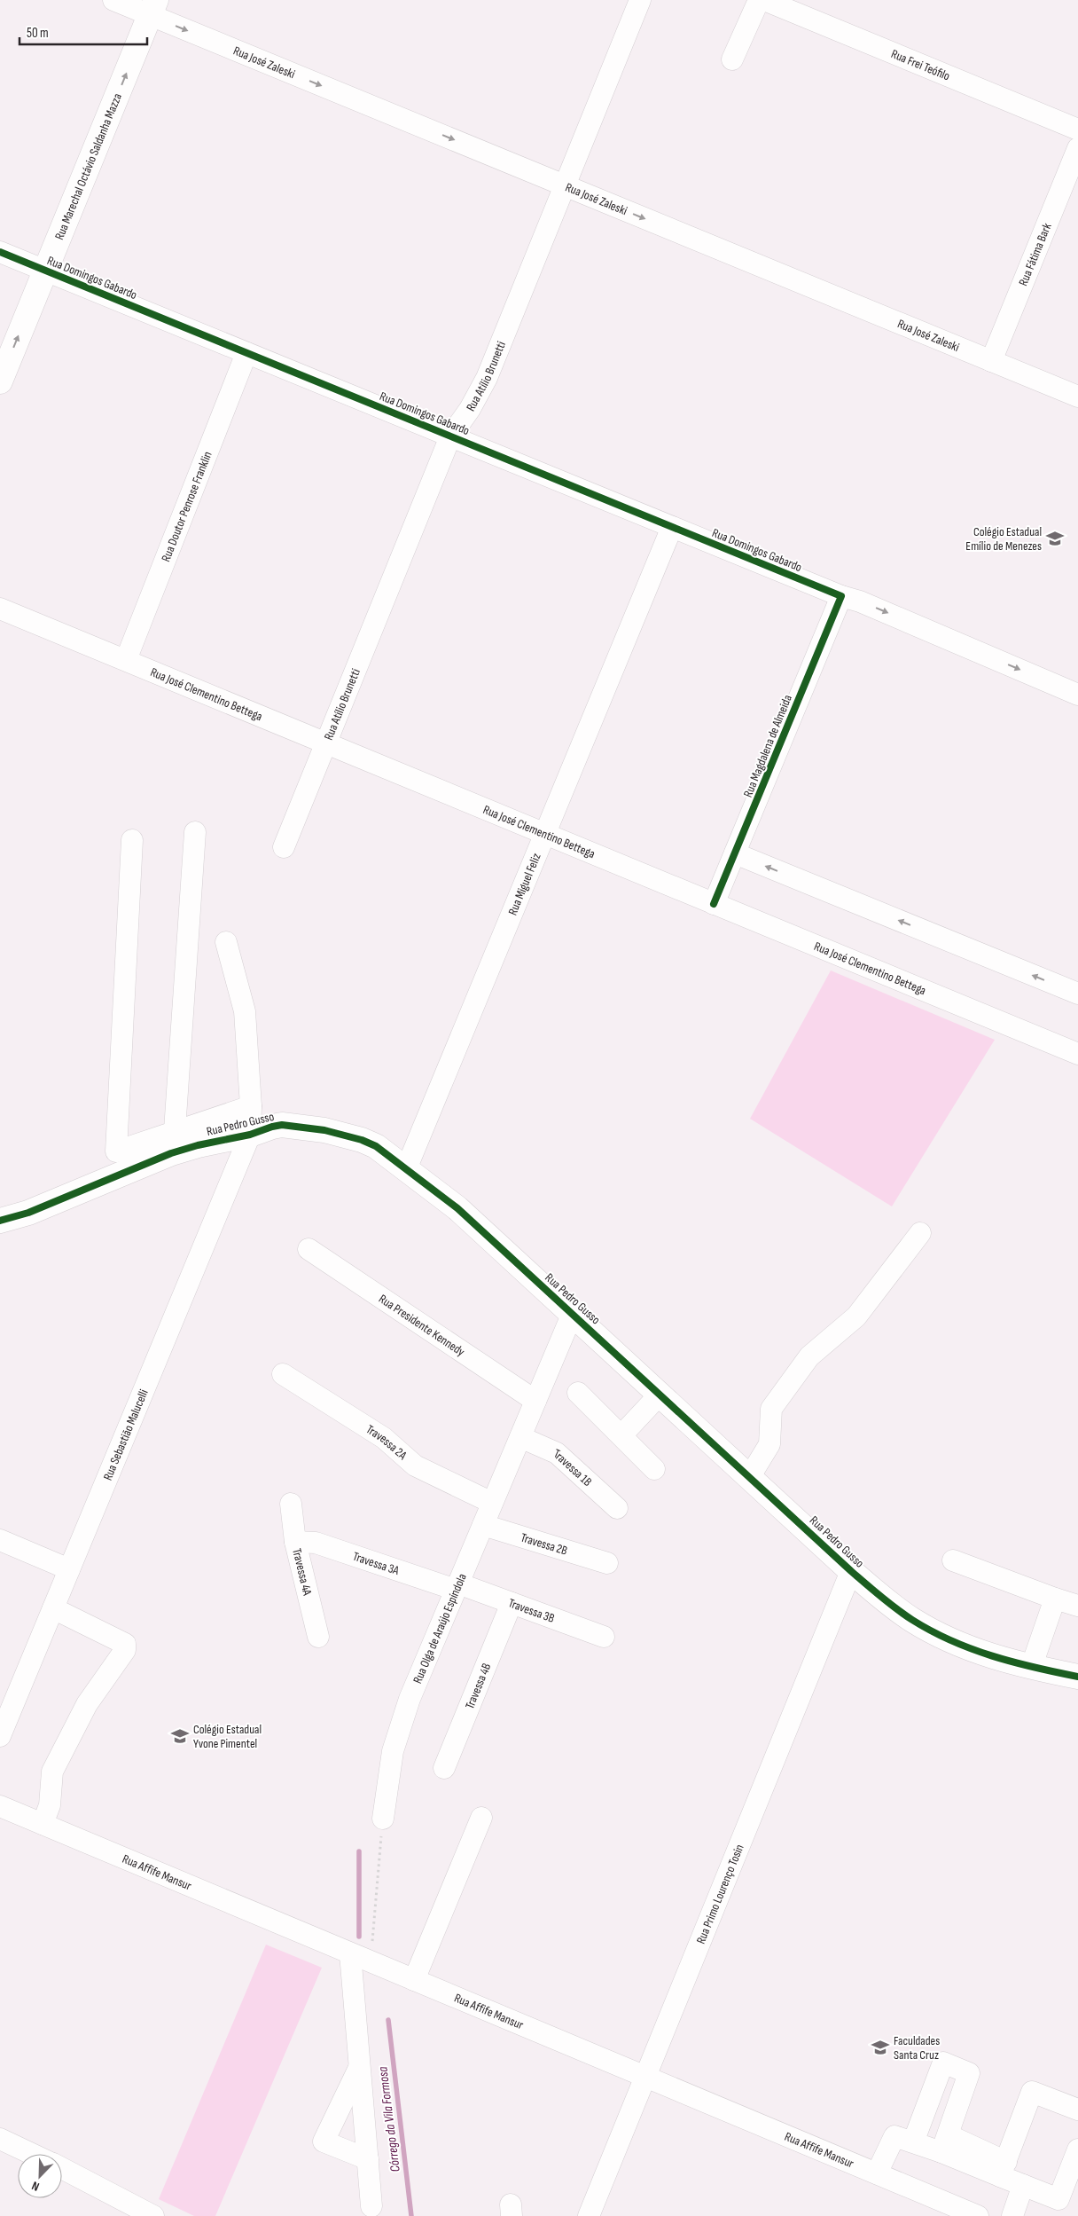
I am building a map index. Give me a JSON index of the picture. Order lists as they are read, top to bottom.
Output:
{
  "streets": {
    "main road": ["Rua Marechal Octávio Saldanha Mazza", "Rua Pedro Gusso"],
    "street": [
      "Rua José Zaleski",
      "Rua Frei Teófilo",
      "Rua Fátima Bark",
      "Rua Domingos Gabardo",
      "Rua Atílio Brunetti",
      "Rua Doutor Penrose Franklin",
      "Rua José Clementino Bettega",
      "Rua Magdalena de Almeida",
      "Rua Miguel Feliz",
      "Rua Presidente Kennedy",
      "Rua Sebastião Malucelli",
      "Travessa 2A",
      "Travessa 1B",
      "Travessa 2B",
      "Travessa 3A",
      "Travessa 4A",
      "Travessa 3B",
      "Rua Olga de Araújo Espíndola",
      "Travessa 4B",
      "Rua Affife Mansur",
      "Rua Primo Lourenço Tosin"
    ]
  },
  "crossings": [
    ["Rua José Zaleski", "Rua Marechal Octávio Saldanha Mazza"],
    ["Rua José Zaleski", "Rua Fátima Bark"],
    ["Rua José Zaleski", "Rua Atílio Brunetti"],
    ["Rua Marechal Octávio Saldanha Mazza", "Rua Domingos Gabardo"],
    ["Rua Domingos Gabardo", "Rua Atílio Brunetti"],
    ["Rua Domingos Gabardo", "Rua Doutor Penrose Franklin"],
    ["Rua Domingos Gabardo", "Rua Magdalena de Almeida"],
    ["Rua Domingos Gabardo", "Rua Miguel Feliz"],
    ["Rua Atílio Brunetti", "Rua José Clementino Bettega"],
    ["Rua Doutor Penrose Franklin", "Rua José Clementino Bettega"],
    ["Rua José Clementino Bettega", "Rua Magdalena de Almeida"],
    ["Rua José Clementino Bettega", "Rua Miguel Feliz"],
    ["Rua Miguel Feliz", "Rua Pedro Gusso"],
    ["Rua Pedro Gusso", "Rua Sebastião Malucelli"],
    ["Rua Pedro Gusso", "Rua Olga de Araújo Espíndola"],
    ["Rua Pedro Gusso", "Rua Primo Lourenço Tosin"],
    ["Rua Presidente Kennedy", "Rua Olga de Araújo Espíndola"],
    ["Travessa 2A", "Rua Olga de Araújo Espíndola"],
    ["Travessa 1B", "Rua Olga de Araújo Espíndola"],
    ["Travessa 2B", "Rua Olga de Araújo Espíndola"],
    ["Travessa 3A", "Travessa 4A"],
    ["Travessa 3A", "Travessa 3B"],
    ["Travessa 3A", "Rua Olga de Araújo Espíndola"],
    ["Travessa 3B", "Rua Olga de Araújo Espíndola"],
    ["Travessa 3B", "Travessa 4B"],
    ["Rua Affife Mansur", "Rua Primo Lourenço Tosin"]
  ],
  "one_way": ["Rua José Zaleski", "Rua Marechal Octávio Saldanha Mazza"],
  "water": ["Córrego da Vila Formosa"],
  "places": {
    "school or university": ["Colégio Estadual Emílio de Menezes", "Colégio Estadual Yvone Pimentel", "Faculdades Santa Cruz"]
  },
  "scale_bar": "50 m",
  "north": "bottom left"
}
